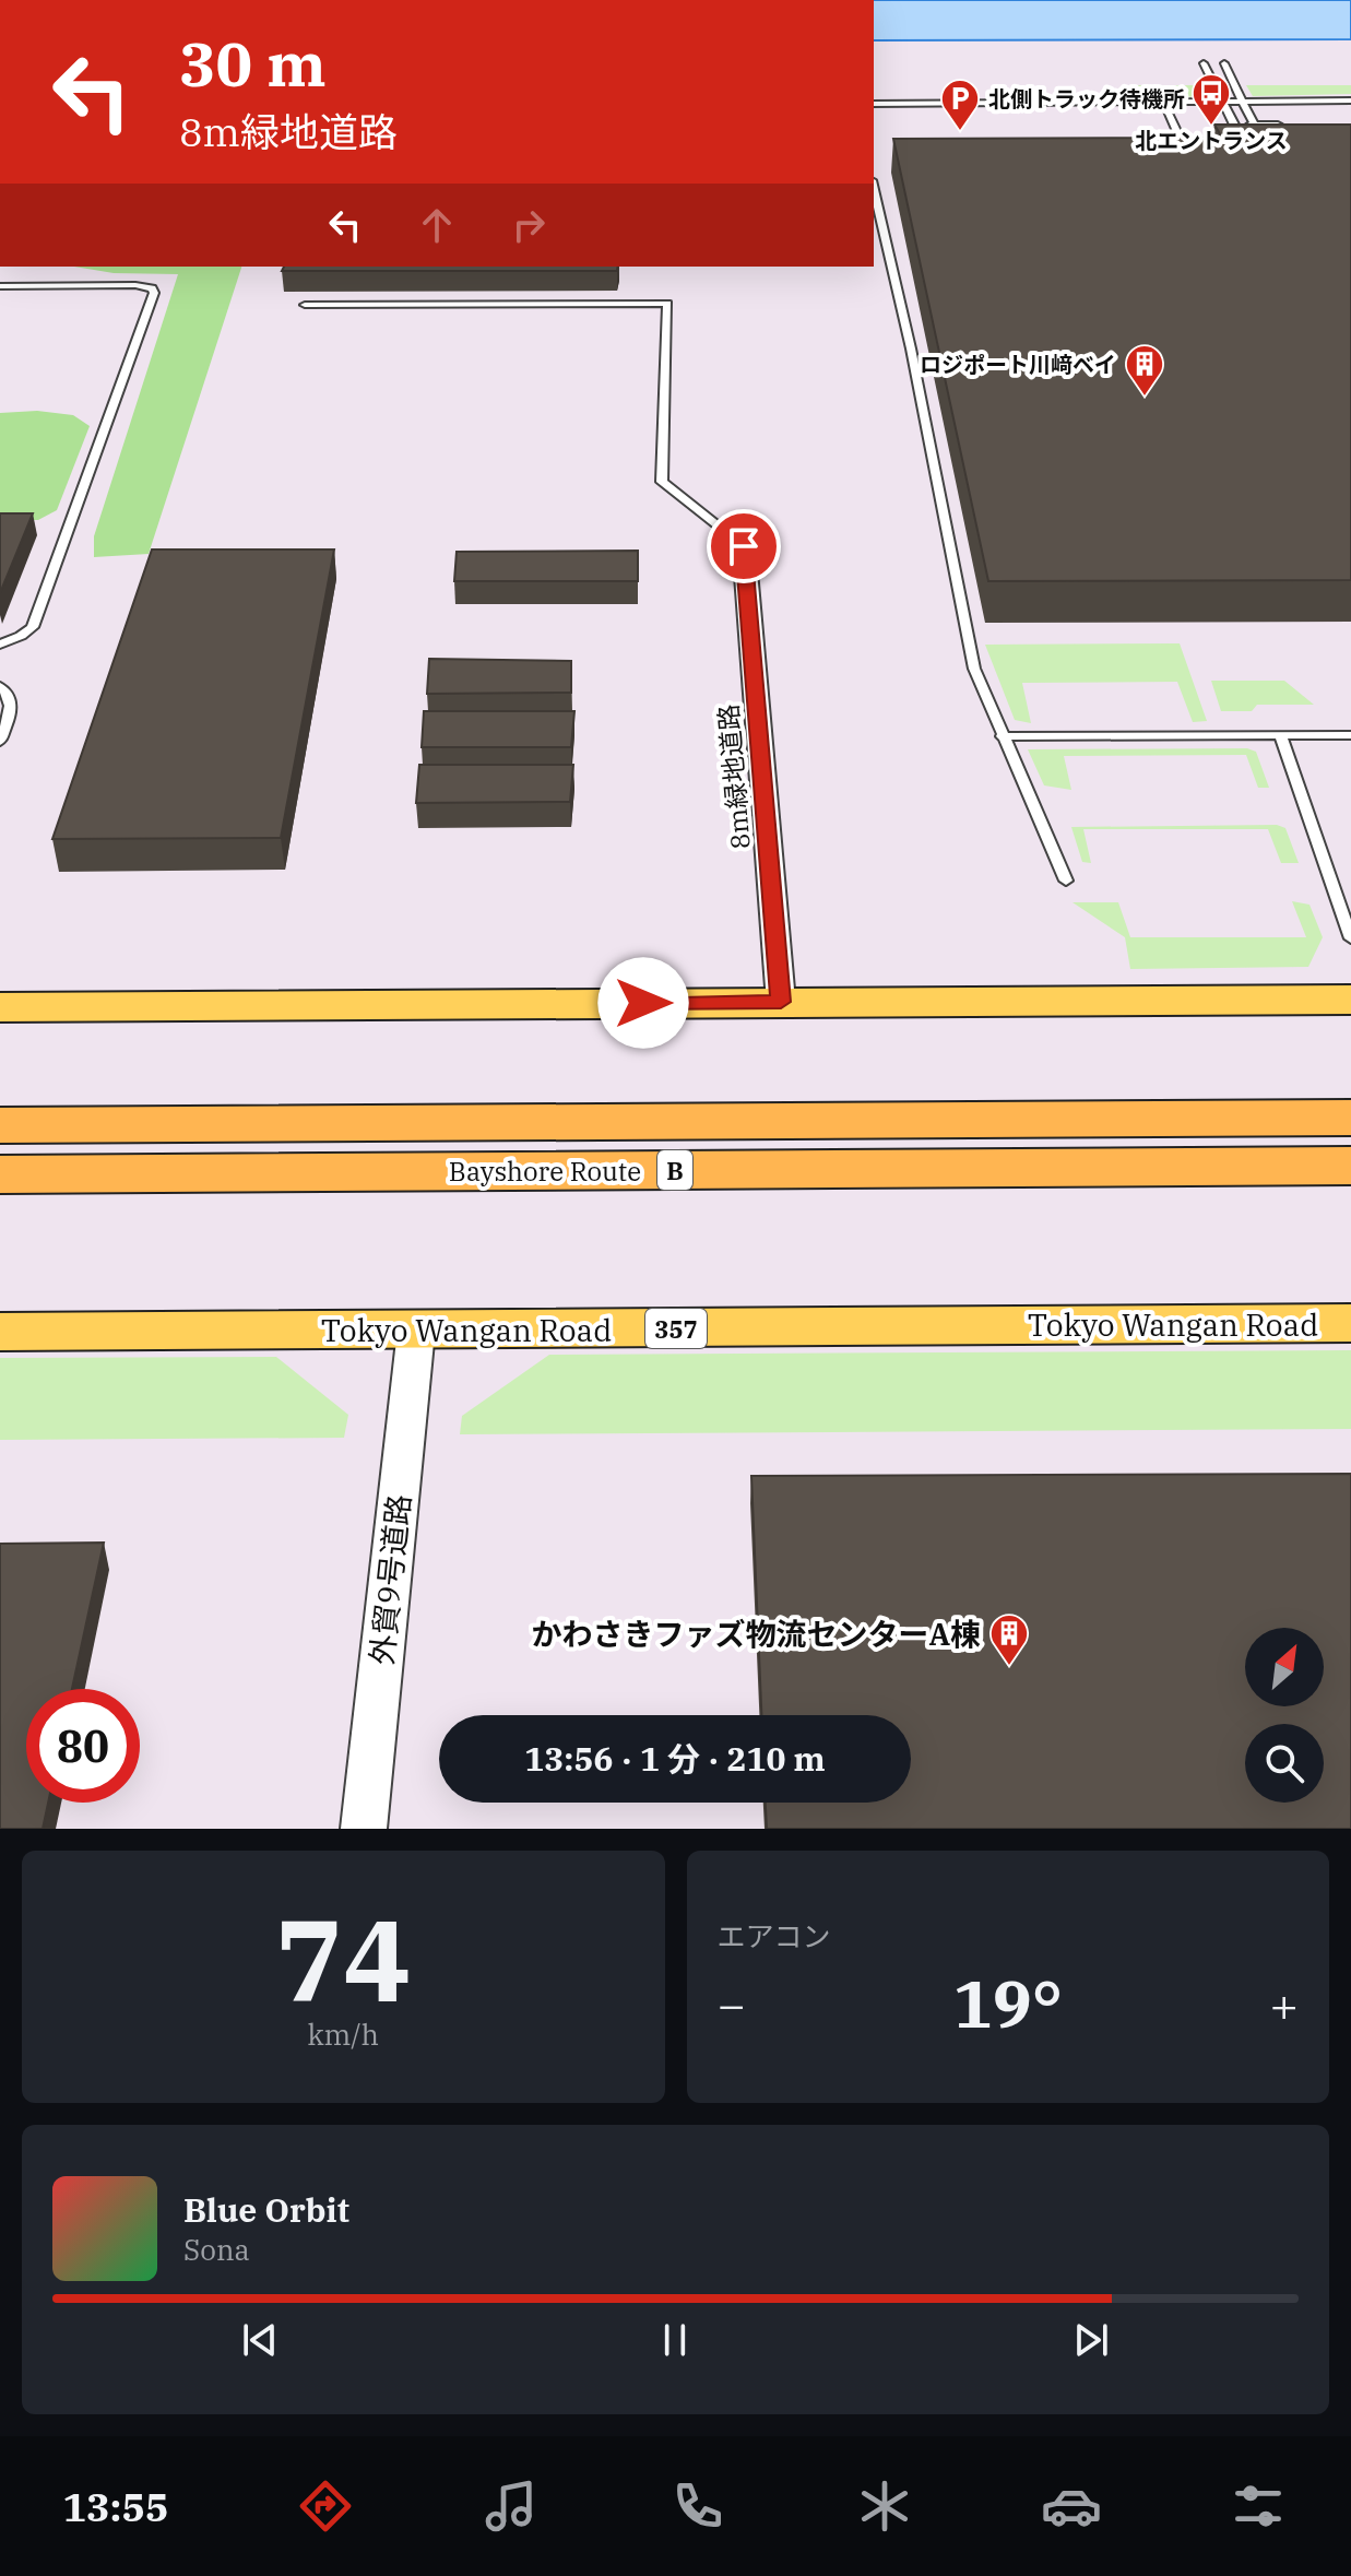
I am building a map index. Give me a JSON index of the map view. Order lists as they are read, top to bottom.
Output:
{
  "streets": {
    "highway": [
      "B",
      "Bayshore Route",
      "Tokyo Wangan Road",
      "357"
    ],
    "street": ["8m緑地道路", "外貿9号道路"]
  },
  "crossings": [
    ["Tokyo Wangan Road", "外貿9号道路"]
  ],
  "places": {
    "bus stop": ["北エントランス"],
    "parking": ["北側トラック待機所"],
    "building": ["ロジポート川﨑ベイ", "かわさきファズ物流センターA棟"]
  },
  "north": "top right",
  "page": {
    "turn": ["30 m", "8m緑地道路"],
    "limit": "80",
    "trip": "13:56 · 1 分 · 210 m",
    "tile": [
      ["74", "km/h"],
      "エアコン"
    ],
    "heat": ["−", "19°", "+"],
    "song": ["Blue Orbit", "Sona"],
    "tabs": "13:55"
  }
}
